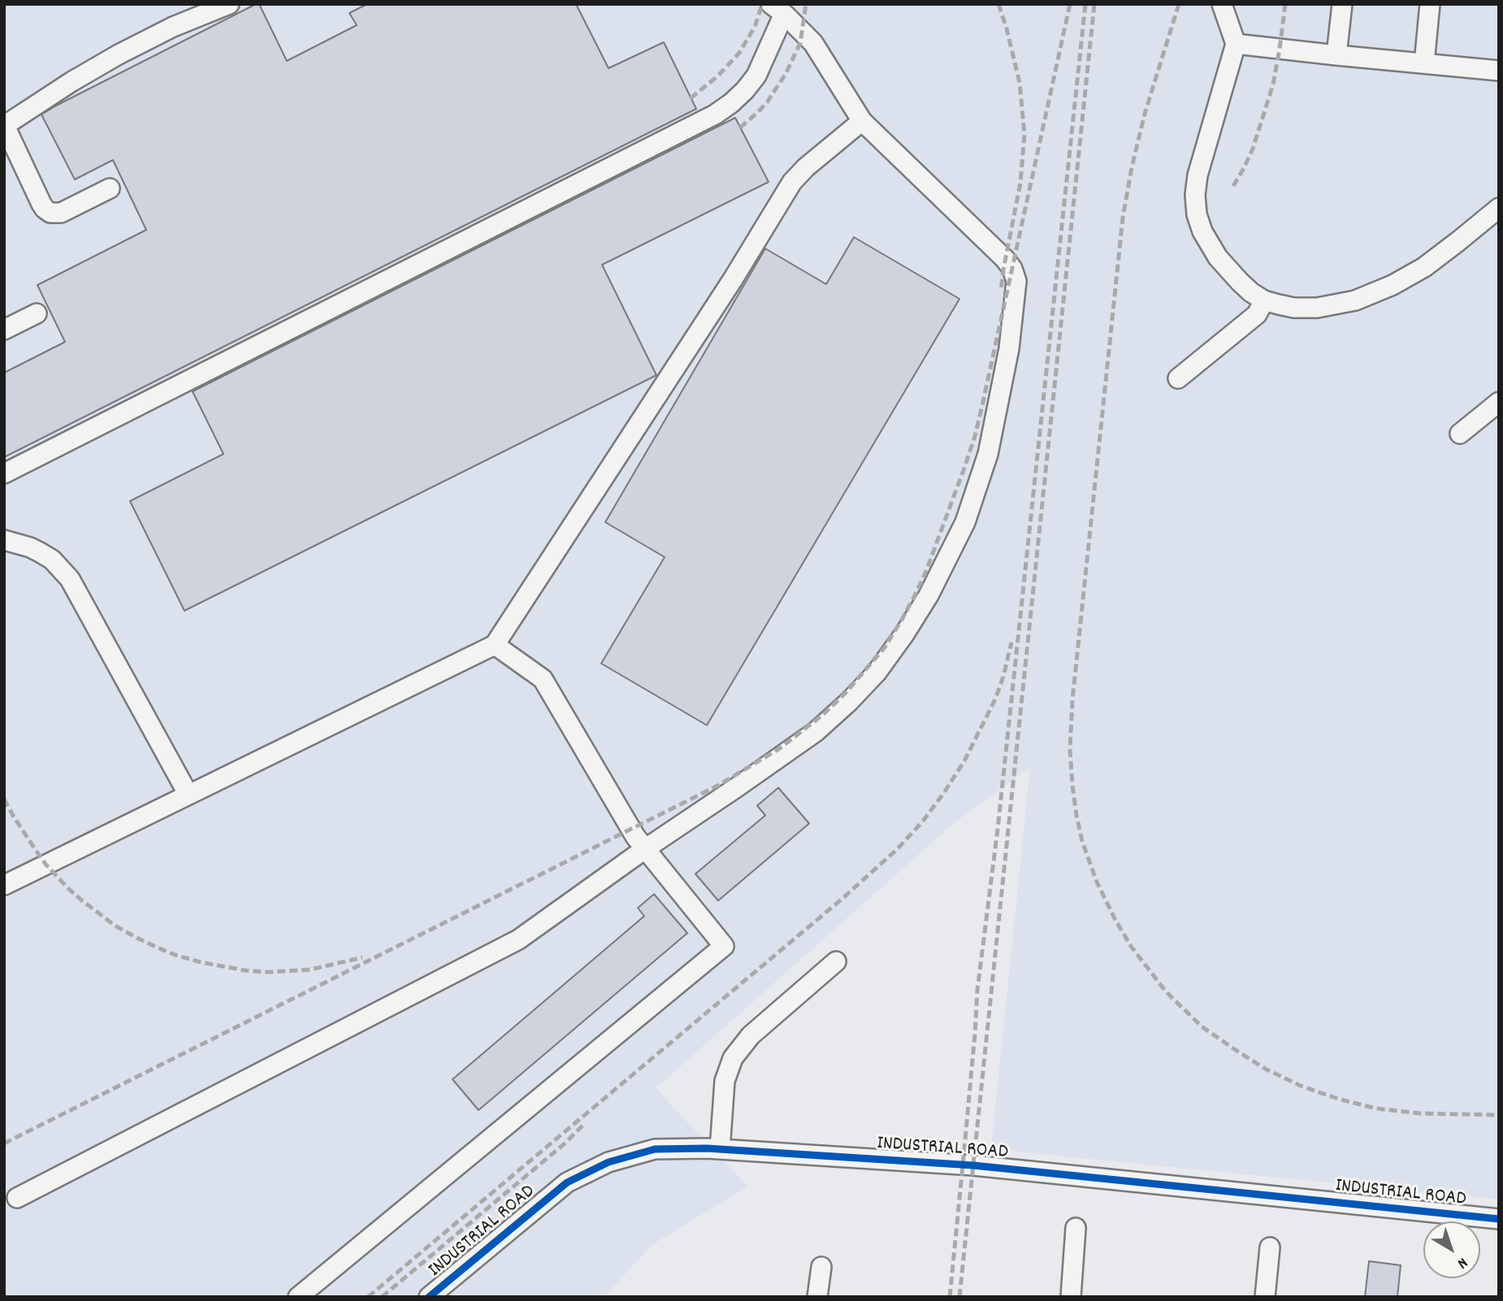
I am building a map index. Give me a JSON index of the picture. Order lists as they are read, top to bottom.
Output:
{
  "streets": {
    "street": ["INDUSTRIAL ROAD"]
  },
  "north": "bottom right"
}
